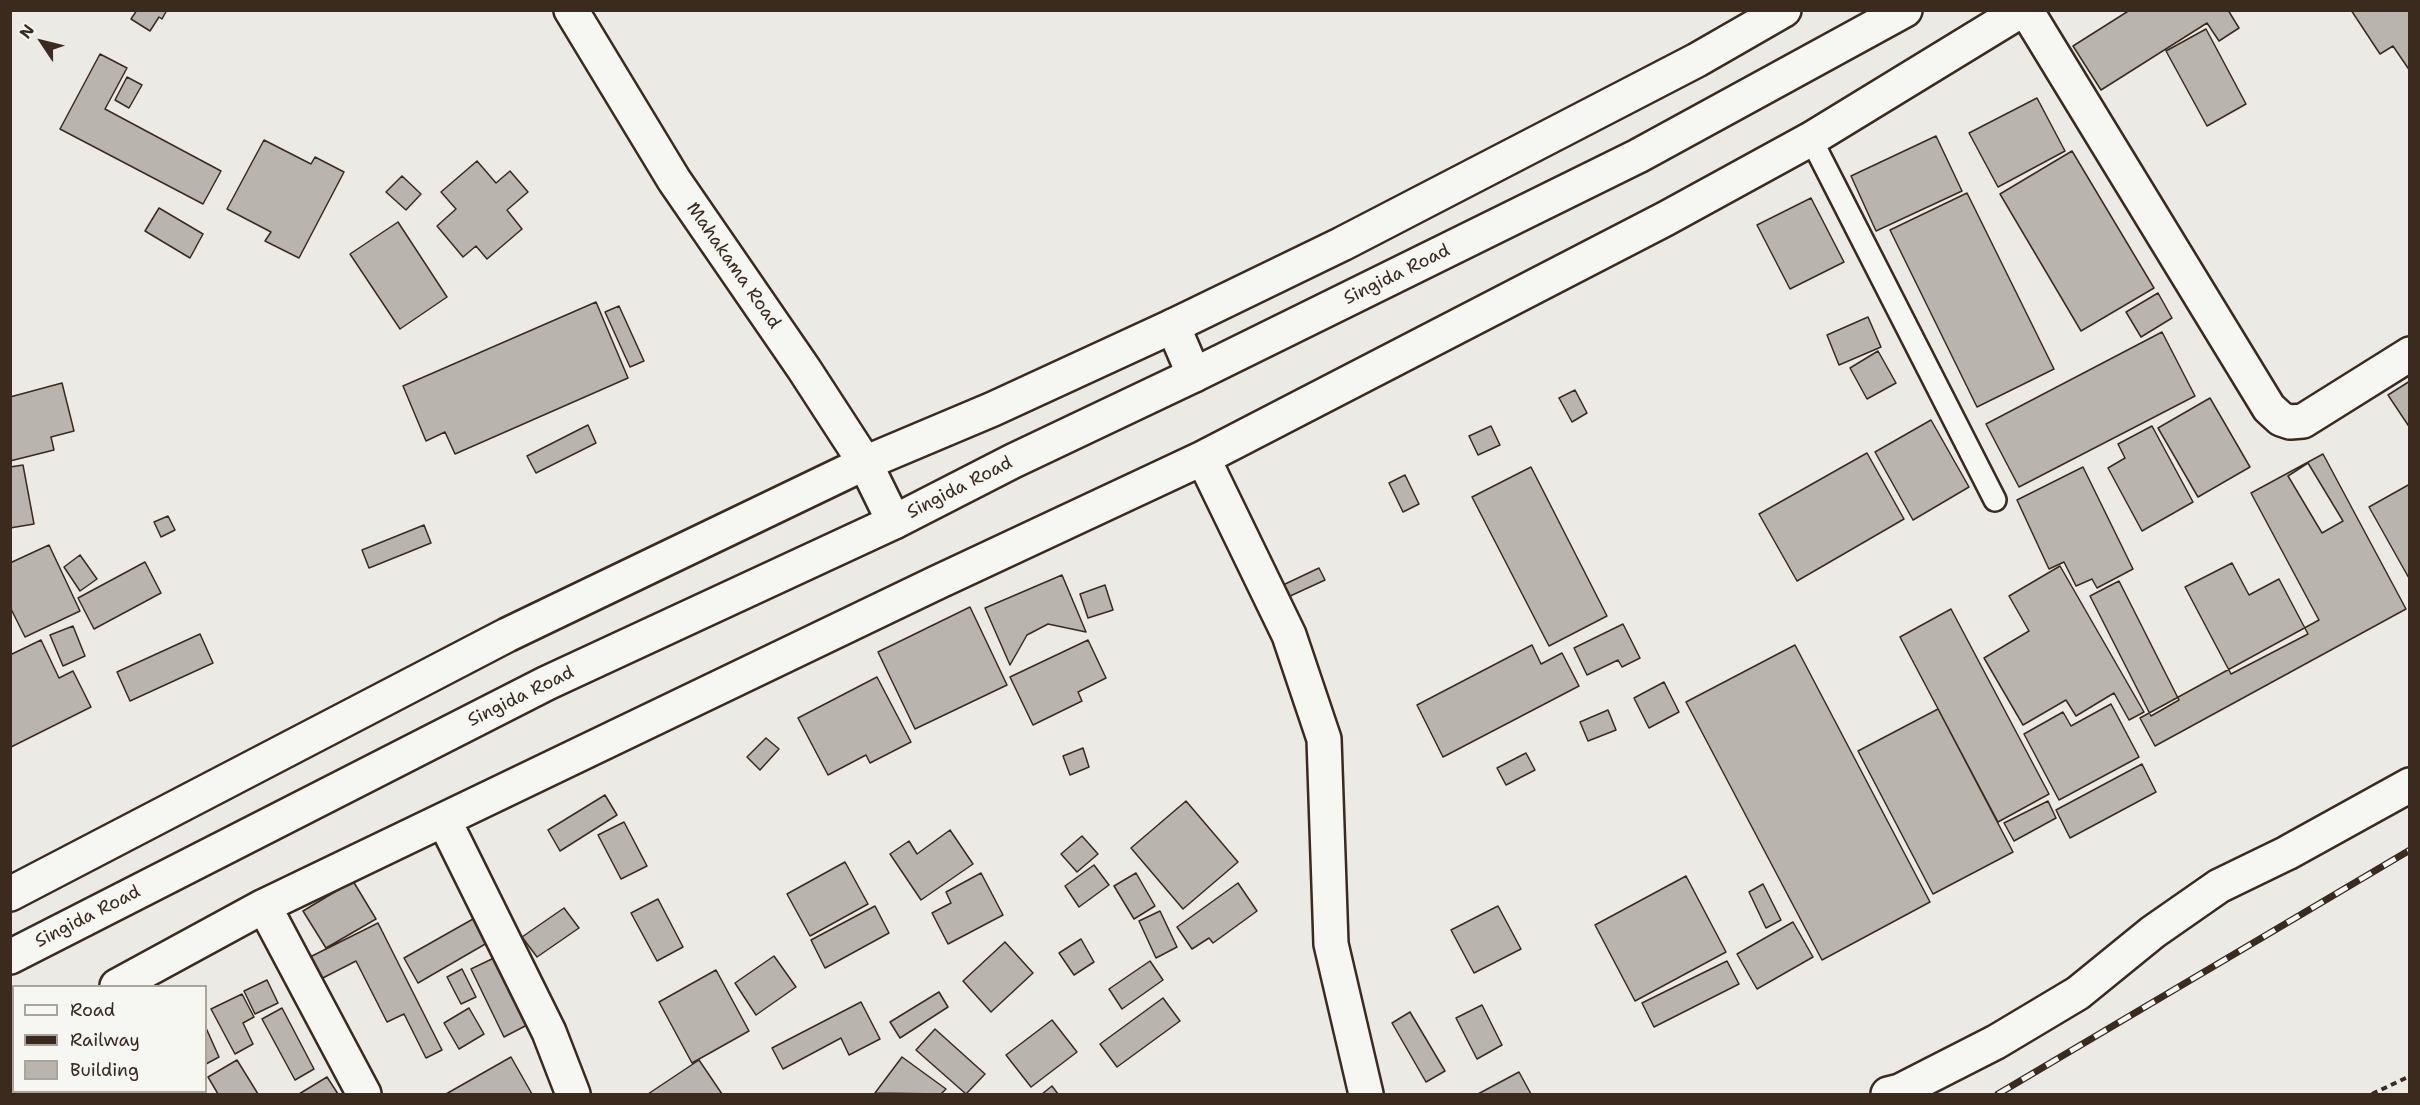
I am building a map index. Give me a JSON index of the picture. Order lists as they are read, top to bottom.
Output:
{
  "streets": {
    "main road": ["Mahakama Road", "Singida Road"]
  },
  "crossings": [
    ["Mahakama Road", "Singida Road"]
  ],
  "legend": ["Road", "Railway", "Building"],
  "north": "top left"
}
